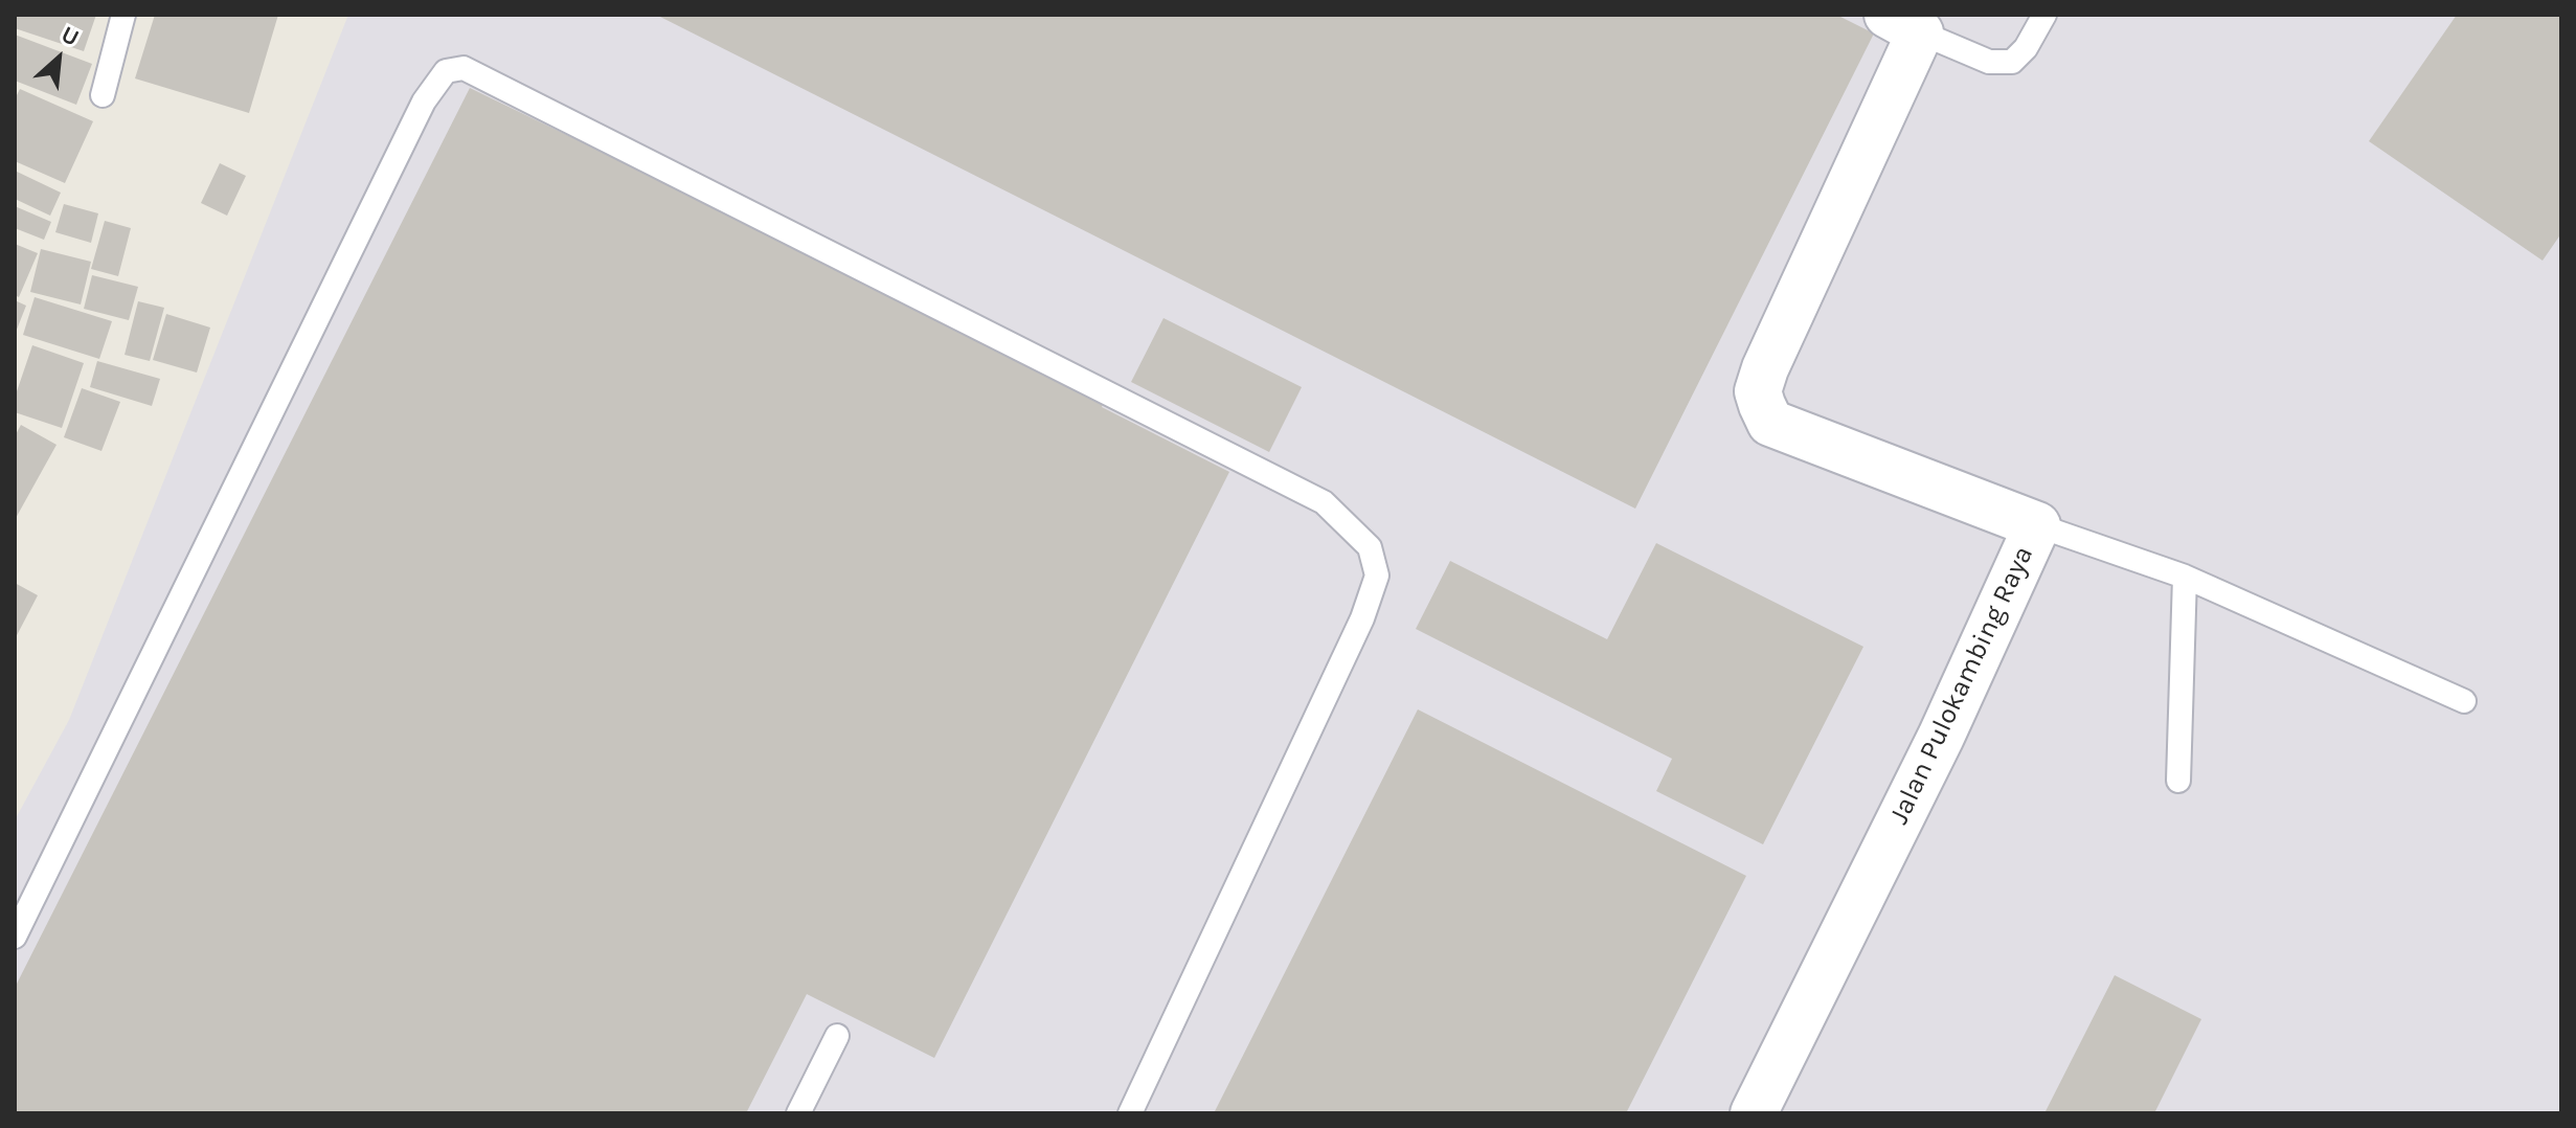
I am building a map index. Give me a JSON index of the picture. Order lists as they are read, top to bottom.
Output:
{
  "streets": {
    "street": ["Jalan Pulokambing Raya"]
  },
  "north": "top right"
}
